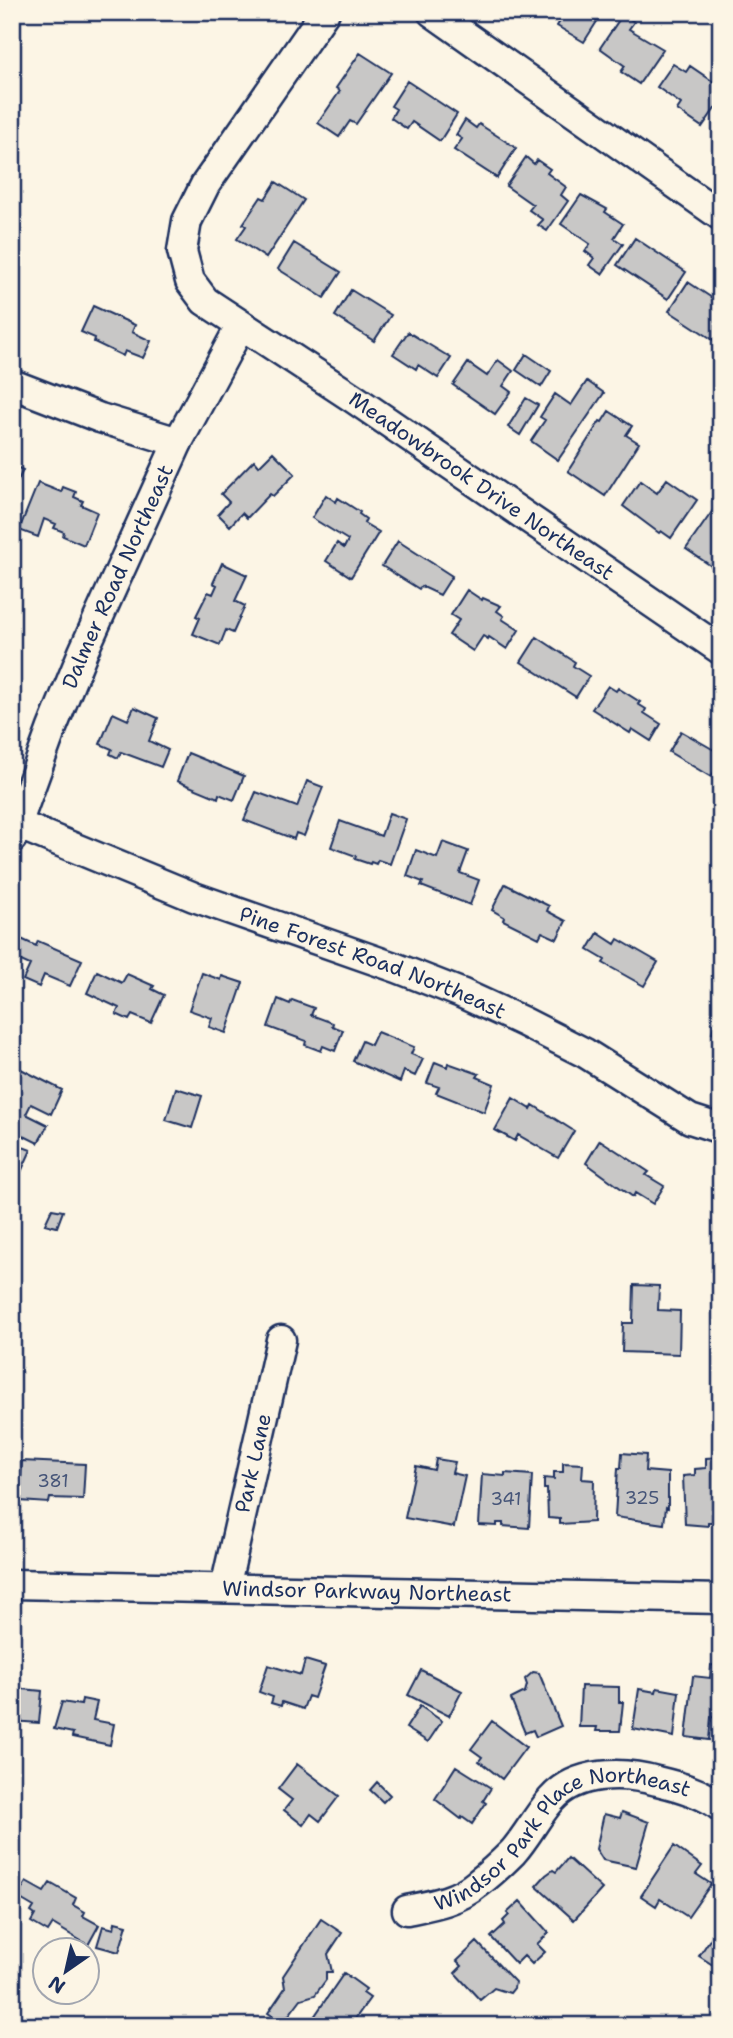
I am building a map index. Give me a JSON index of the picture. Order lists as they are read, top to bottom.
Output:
{
  "streets": {
    "street": [
      "Meadowbrook Drive Northeast",
      "Dalmer Road Northeast",
      "Pine Forest Road Northeast",
      "Park Lane",
      "Windsor Parkway Northeast",
      "Windsor Park Place Northeast"
    ]
  },
  "crossings": [
    ["Meadowbrook Drive Northeast", "Dalmer Road Northeast"],
    ["Dalmer Road Northeast", "Pine Forest Road Northeast"],
    ["Park Lane", "Windsor Parkway Northeast"]
  ],
  "house_numbers": ["381", "325", "341"],
  "north": "bottom left"
}
